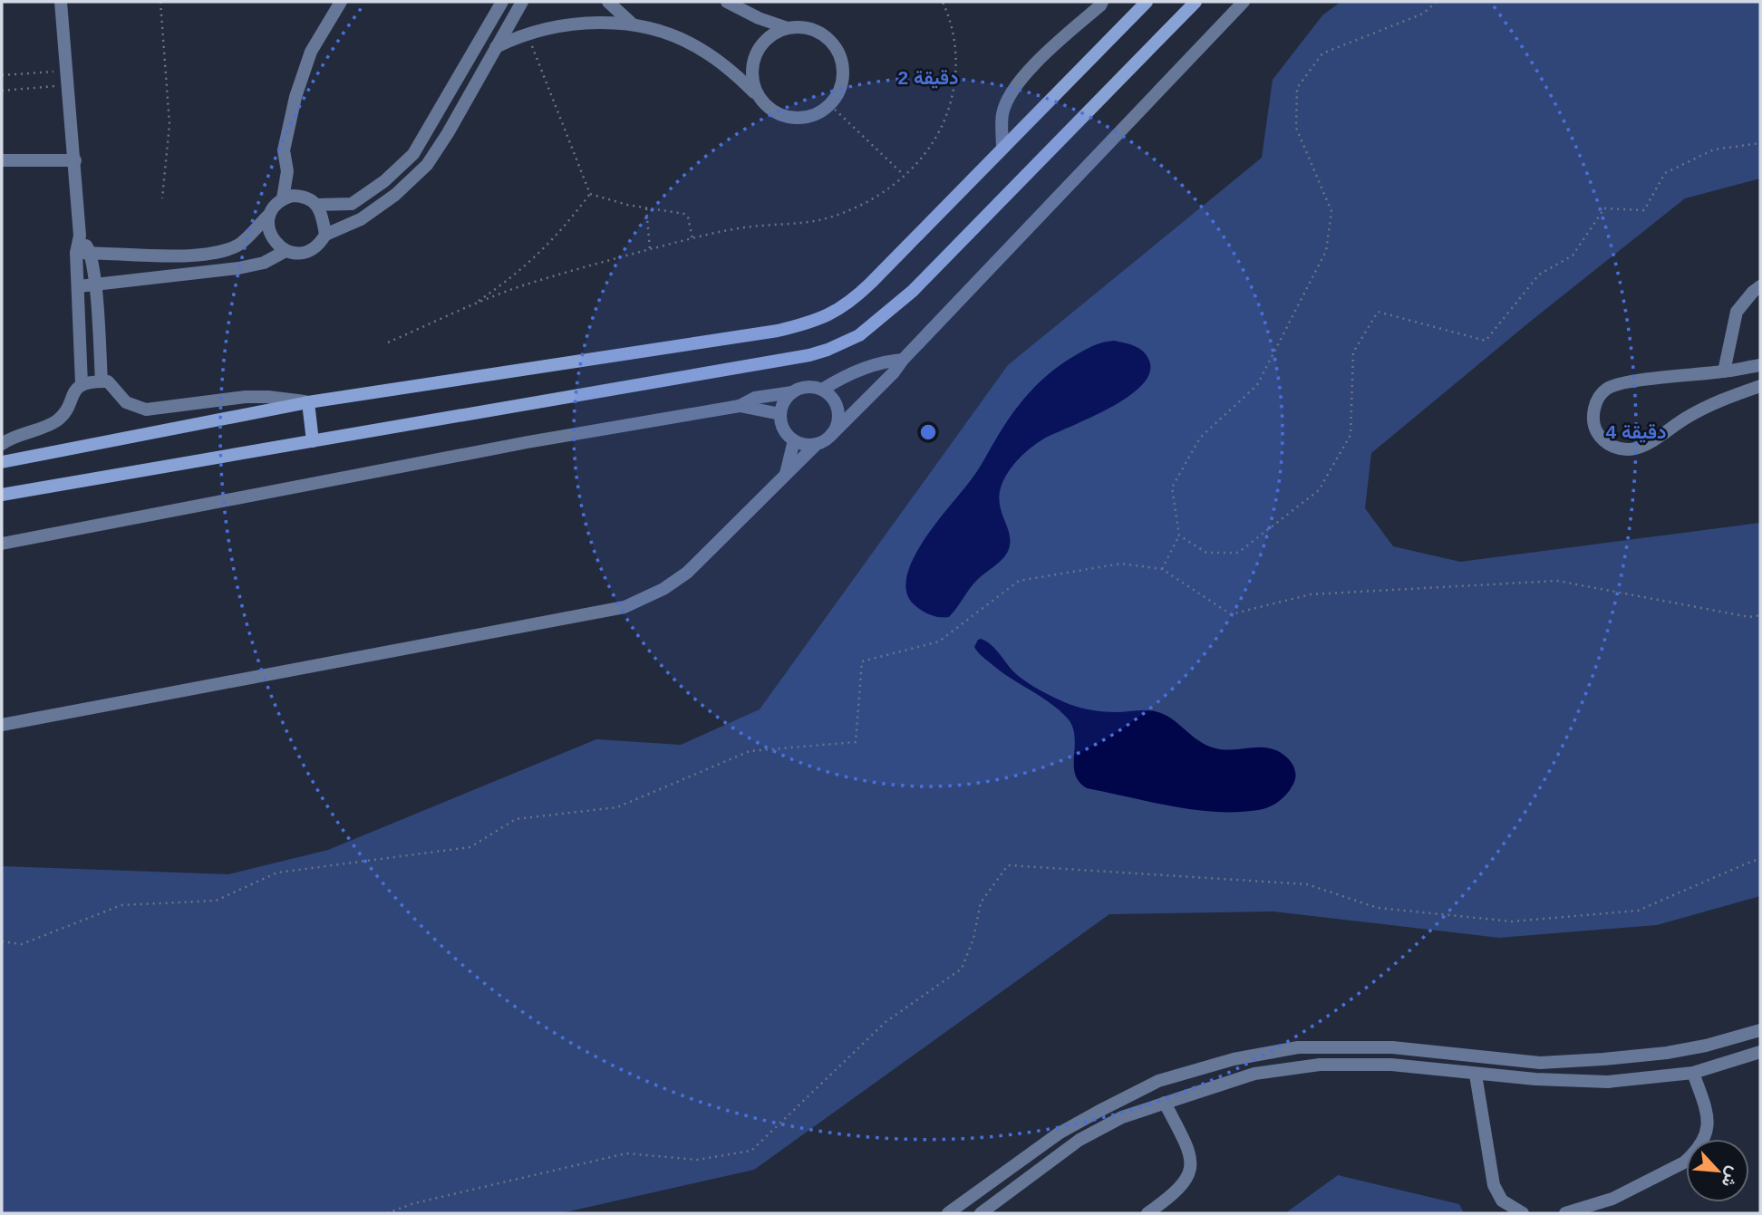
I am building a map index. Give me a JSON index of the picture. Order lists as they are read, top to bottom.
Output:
{
  "north": "bottom right",
  "rings": ["2 دقيقة", "4 دقيقة"]
}
